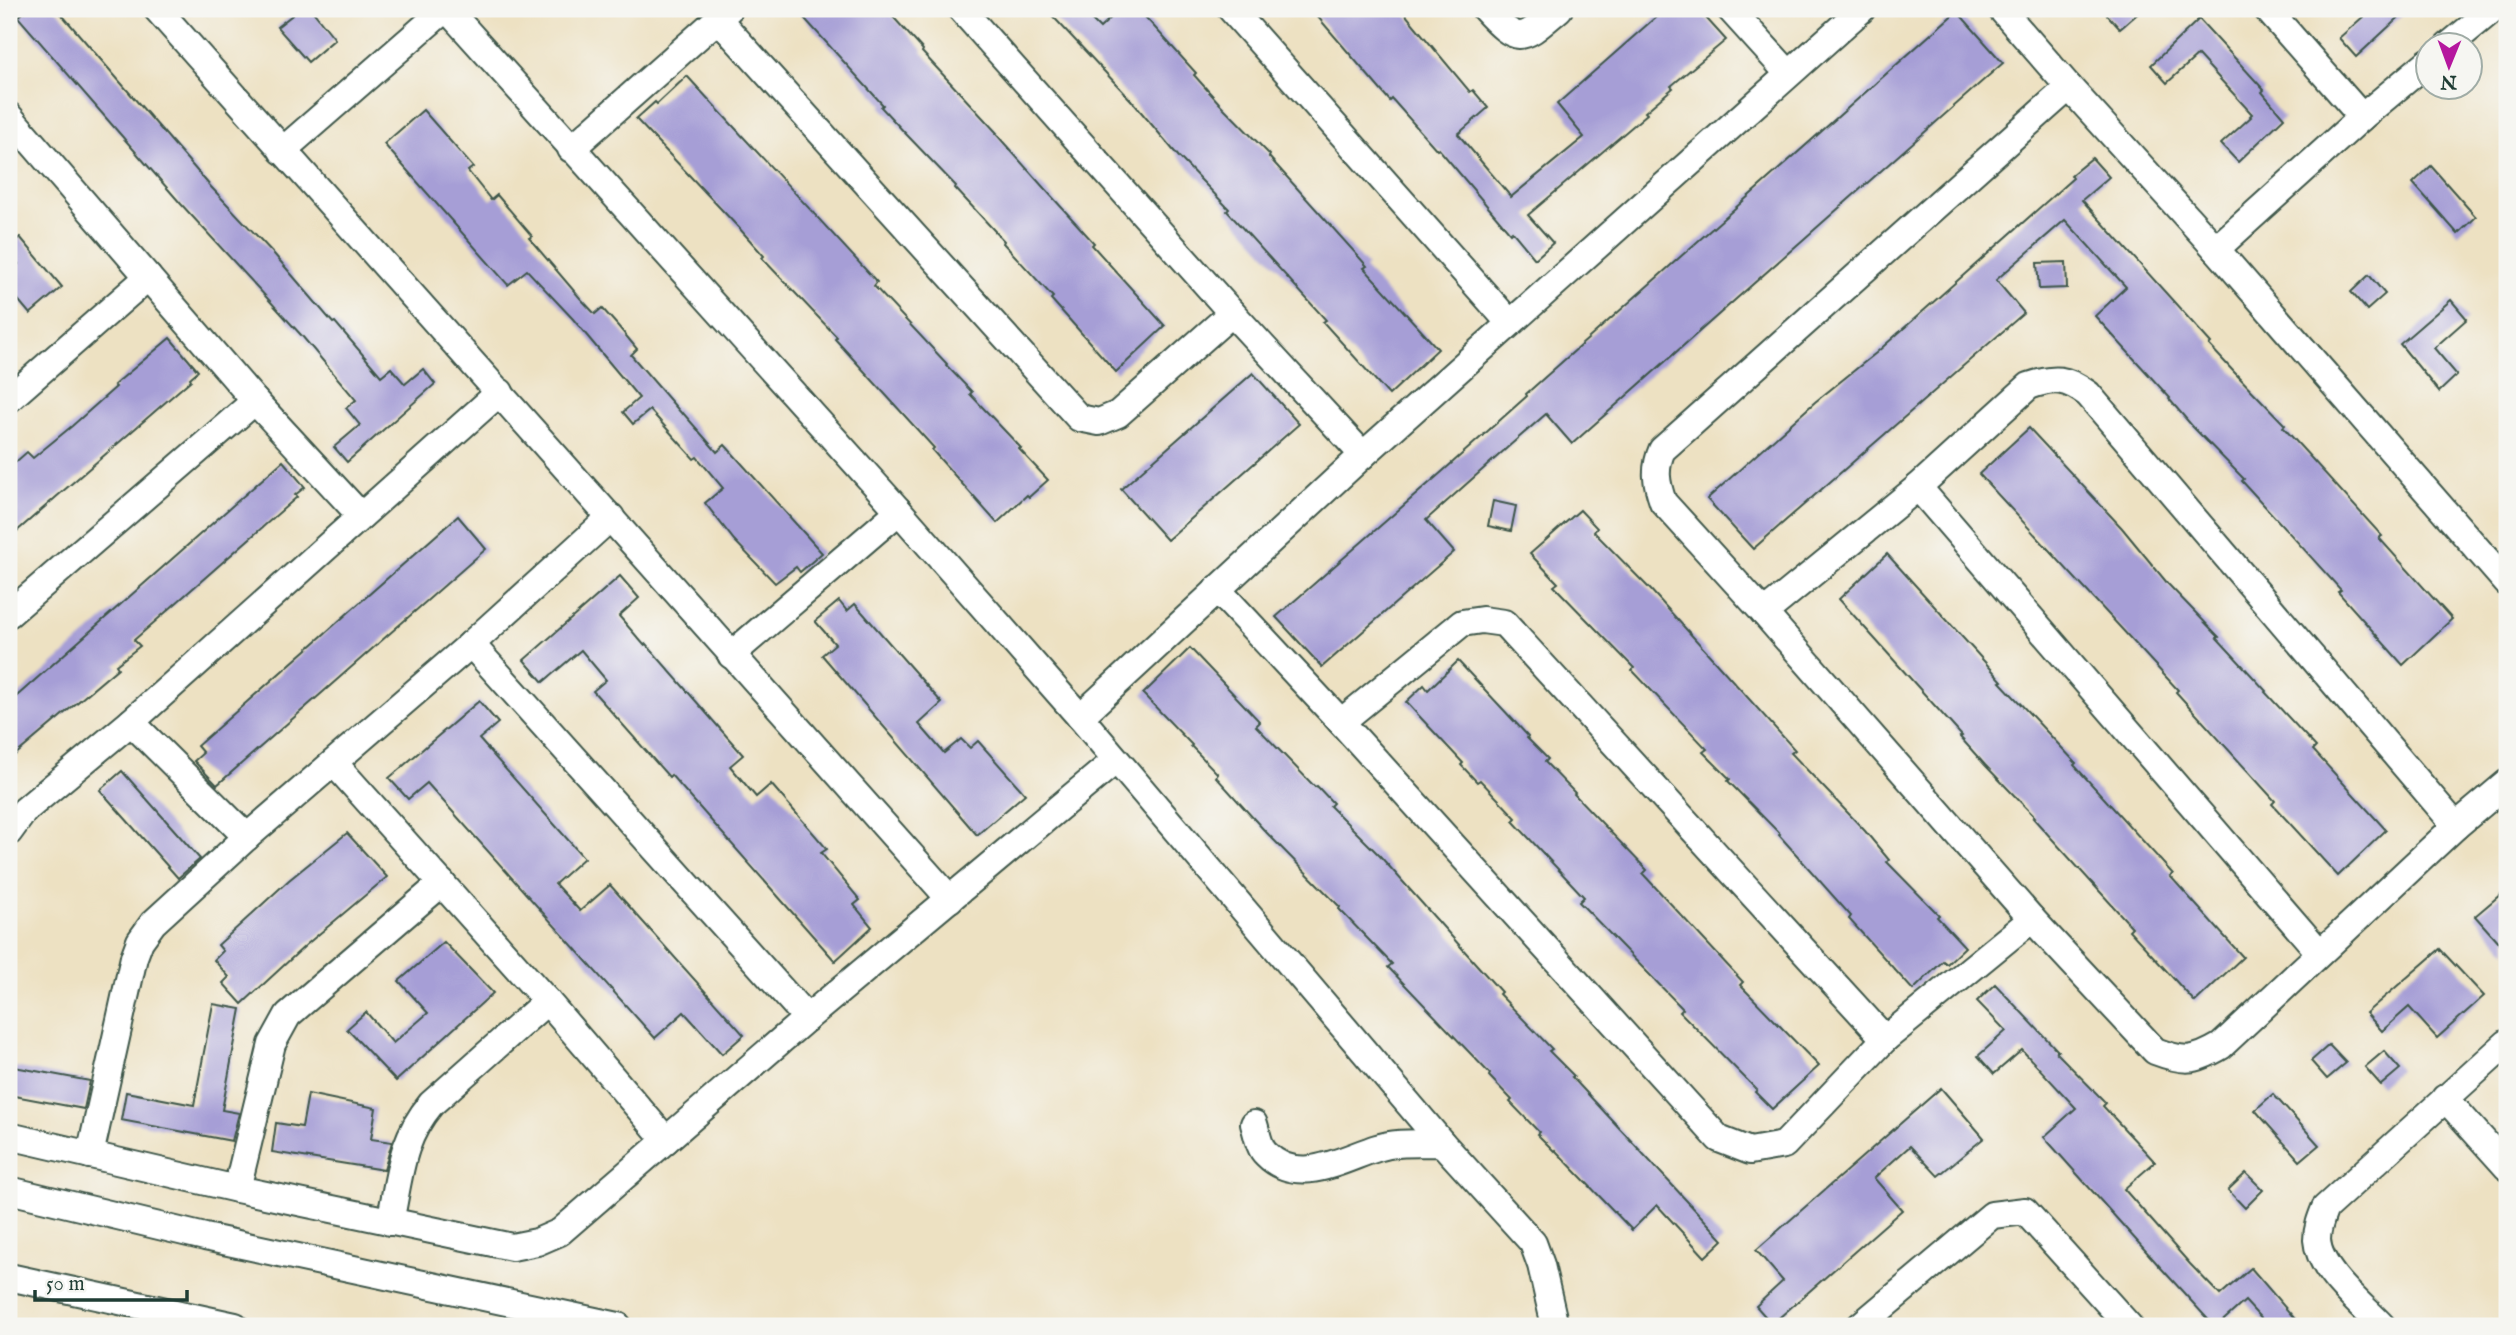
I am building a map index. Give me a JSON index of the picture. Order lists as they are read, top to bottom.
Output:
{
  "scale_bar": "50 m",
  "north": "bottom"
}
